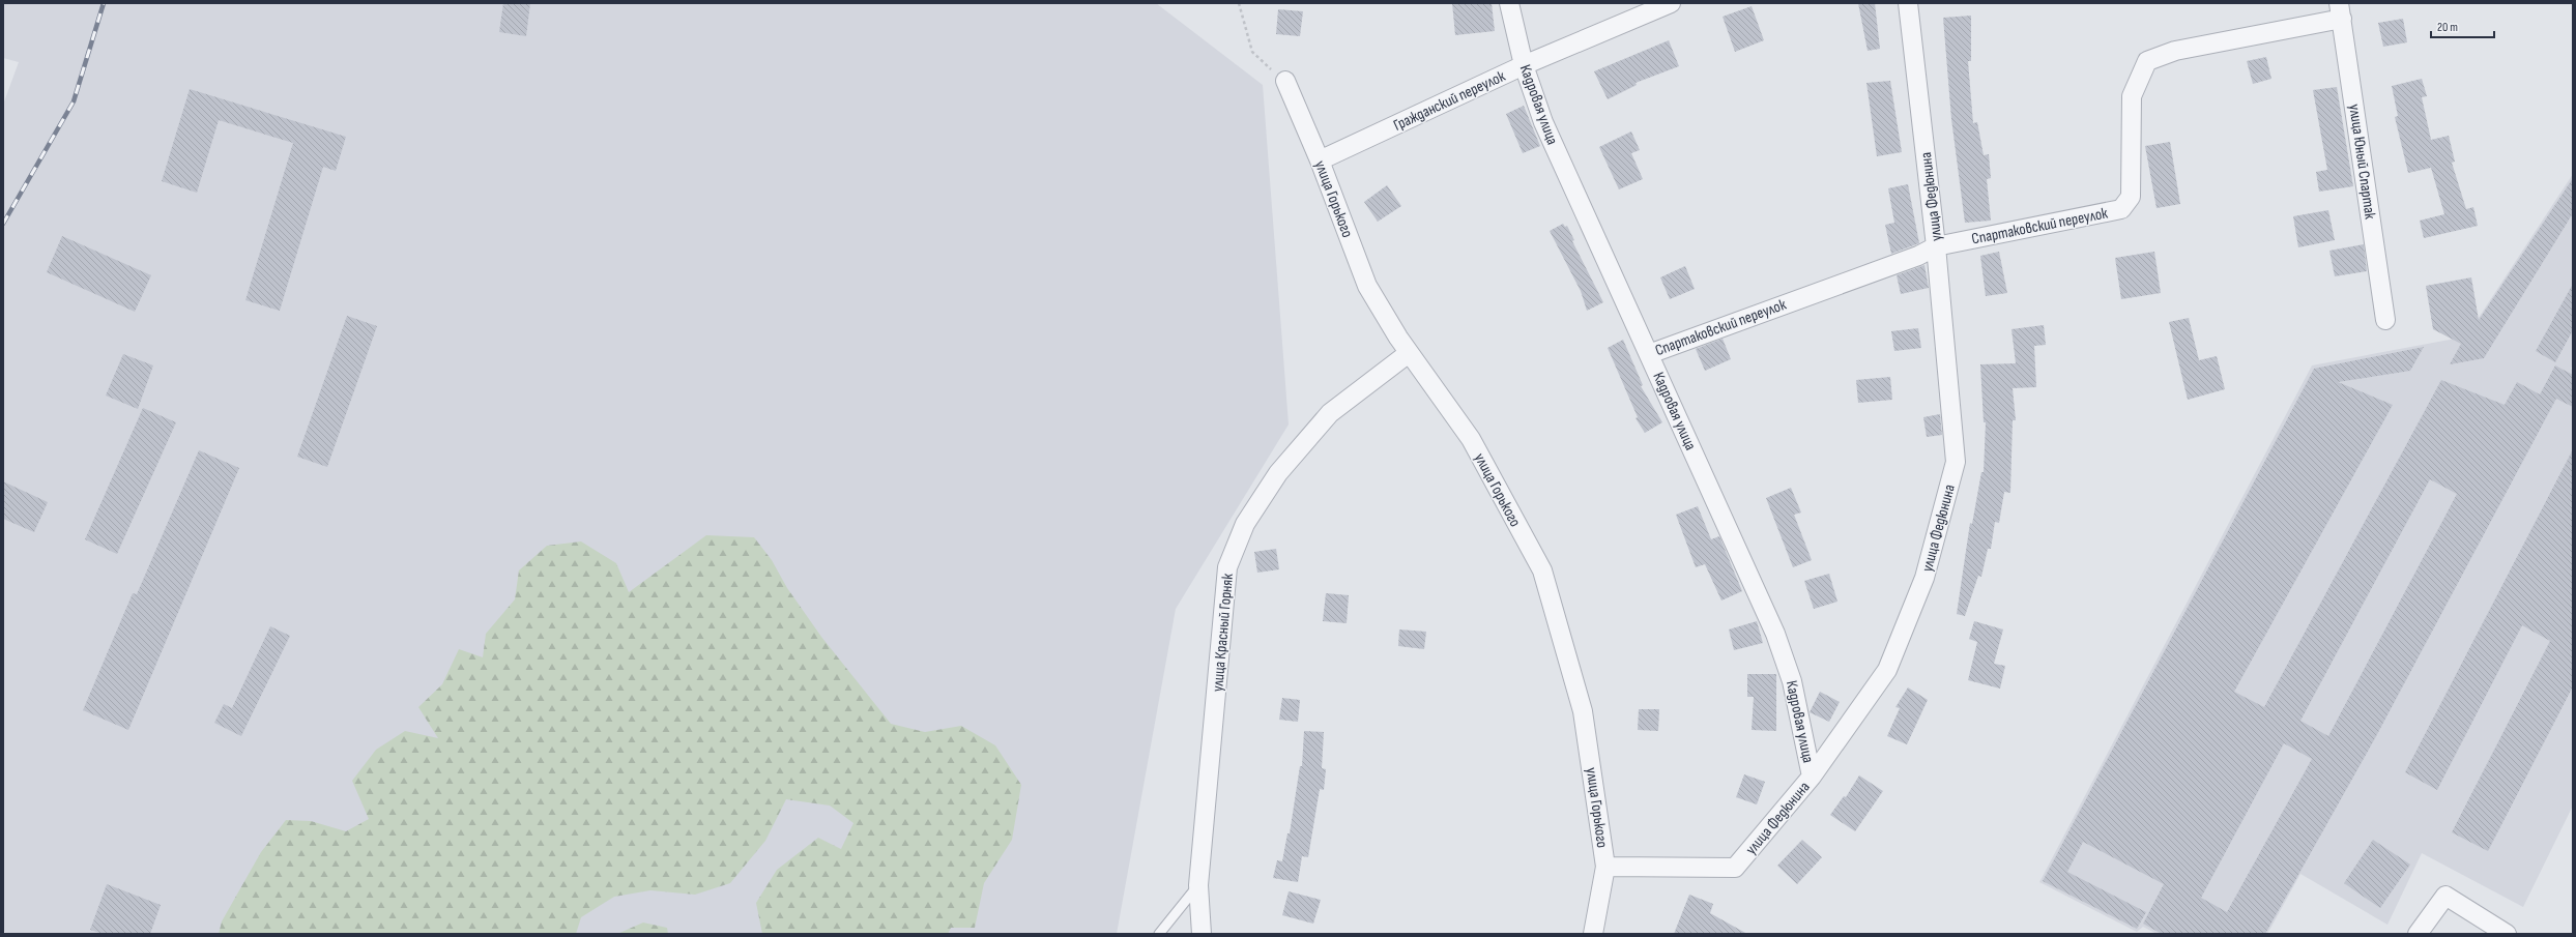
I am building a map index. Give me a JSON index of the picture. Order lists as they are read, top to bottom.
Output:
{
  "streets": {
    "street": [
      "Гражданский переулок",
      "Кадровая улица",
      "улица Юный Спартак",
      "улица Федюнина",
      "улица Горького",
      "Спартаковский переулок",
      "улица Красный Горняк"
    ]
  },
  "crossings": [
    ["Гражданский переулок", "Кадровая улица"],
    ["Гражданский переулок", "улица Горького"],
    ["Кадровая улица", "улица Федюнина"],
    ["Кадровая улица", "Спартаковский переулок"],
    ["улица Юный Спартак", "Спартаковский переулок"],
    ["улица Федюнина", "улица Горького"],
    ["улица Федюнина", "Спартаковский переулок"],
    ["улица Горького", "улица Красный Горняк"]
  ],
  "scale_bar": "20 m"
}
